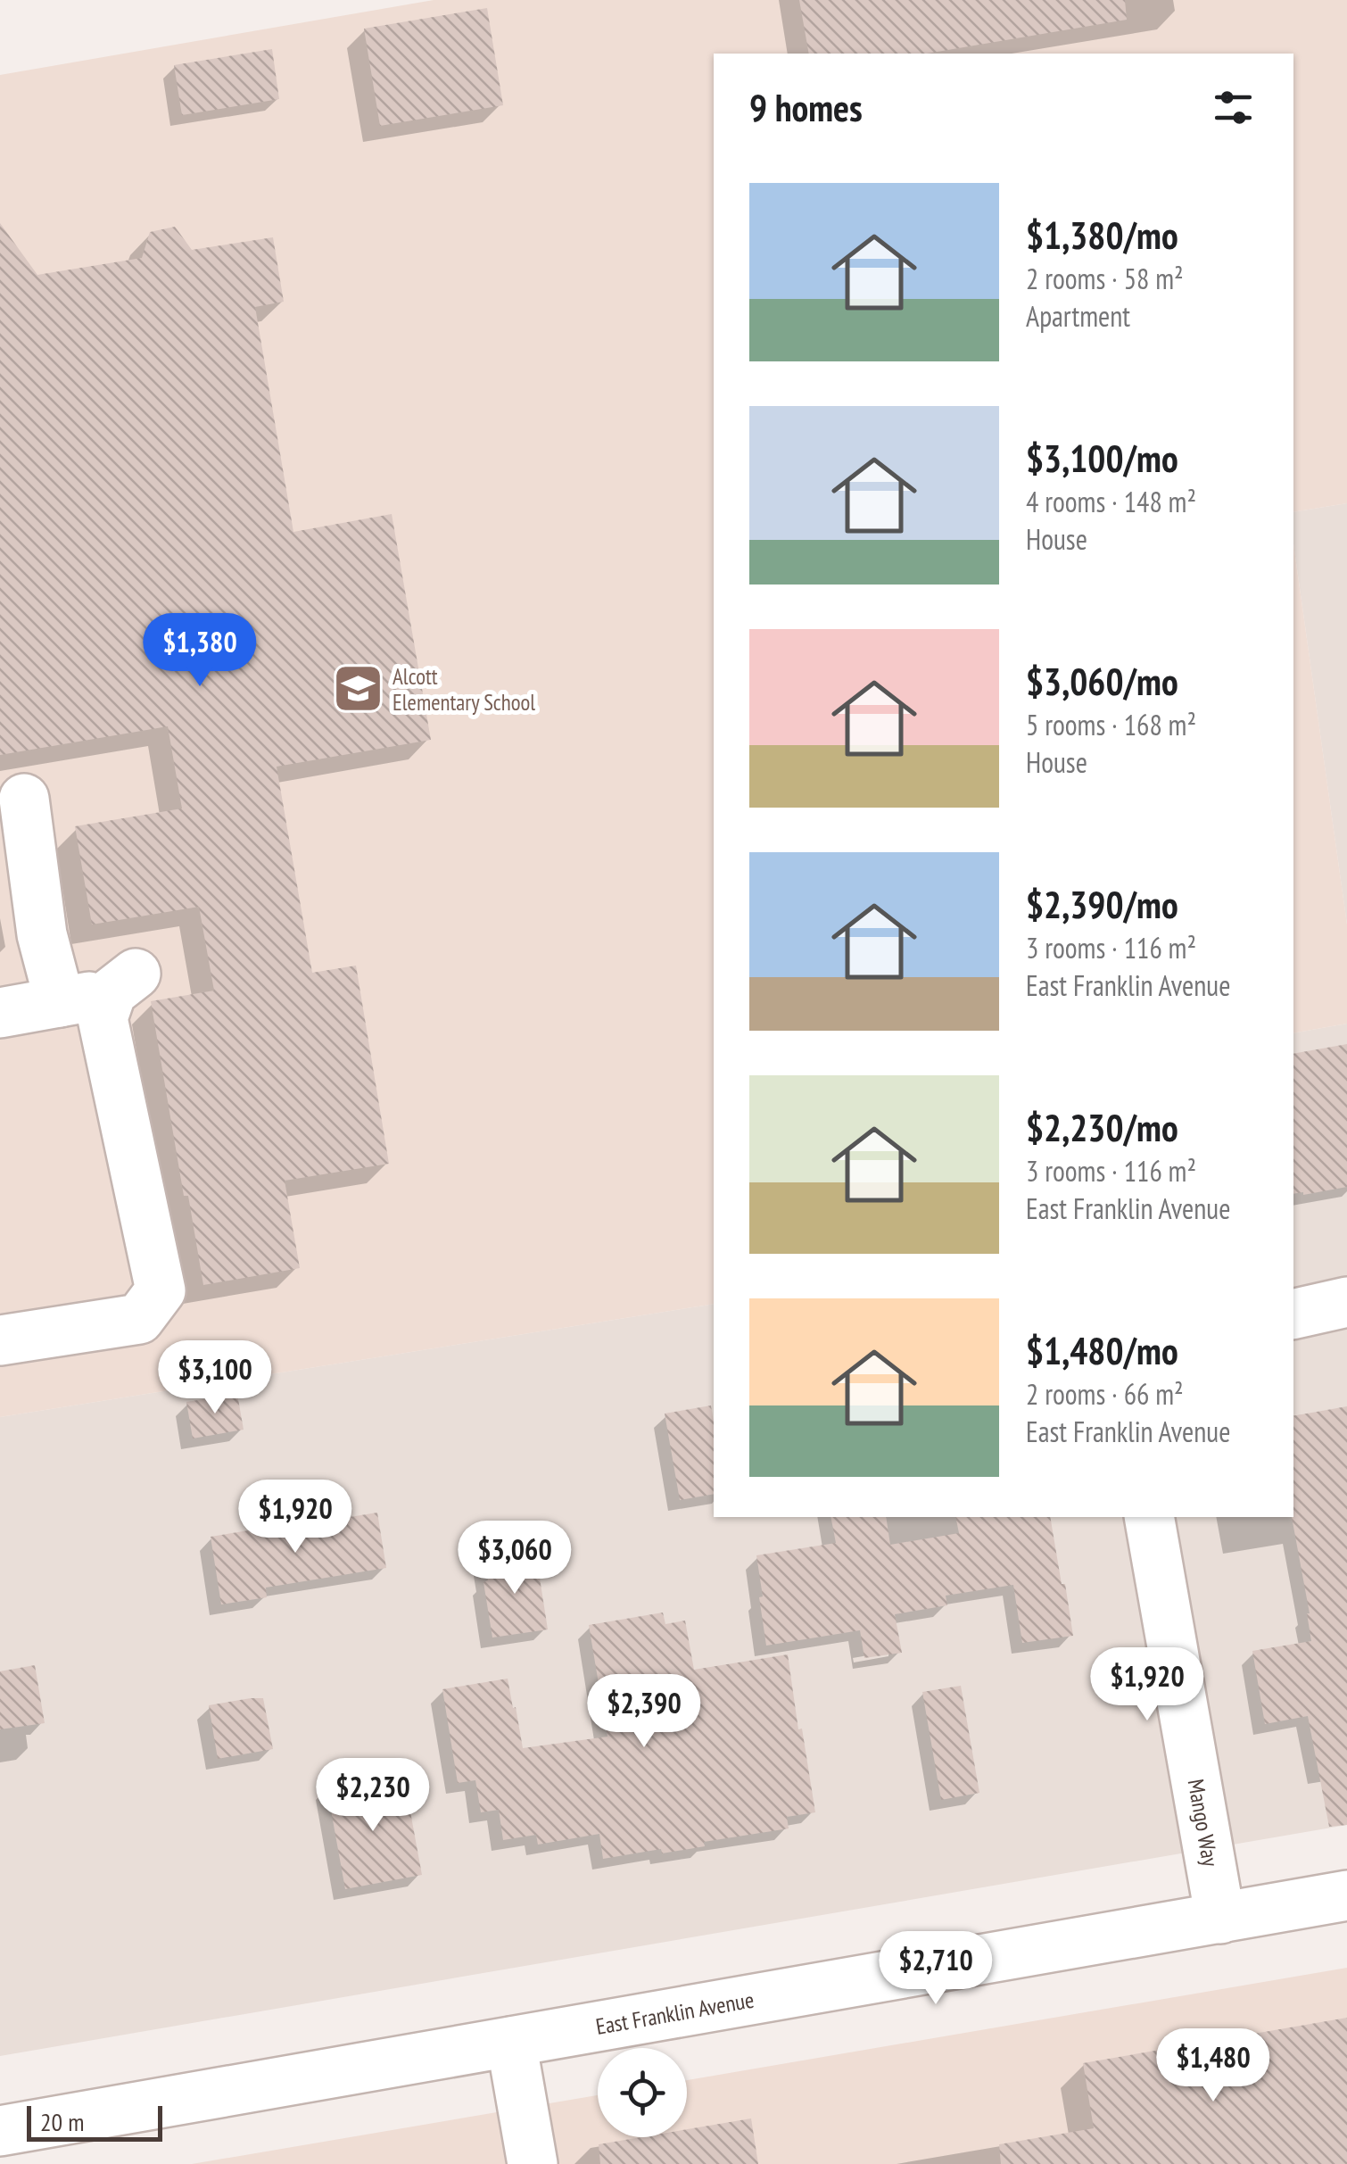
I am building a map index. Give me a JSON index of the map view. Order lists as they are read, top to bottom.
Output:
{
  "streets": {
    "street": ["Mango Way", "East Franklin Avenue"]
  },
  "crossings": [
    ["Mango Way", "East Franklin Avenue"]
  ],
  "places": {
    "school or university": ["Alcott Elementary School"]
  },
  "scale_bar": "20 m",
  "page": {
    "heading": "9 homes",
    "list": [
      {
        "name": "$1,380/mo",
        "note": "2 rooms · 58 m² · Apartment"
      },
      {
        "name": "$3,100/mo",
        "note": "4 rooms · 148 m² · House"
      },
      {
        "name": "$3,060/mo",
        "note": "5 rooms · 168 m² · House"
      },
      {
        "name": "$2,390/mo",
        "note": "3 rooms · 116 m² · East Franklin Avenue"
      },
      {
        "name": "$2,230/mo",
        "note": "3 rooms · 116 m² · East Franklin Avenue"
      },
      {
        "name": "$1,480/mo",
        "note": "2 rooms · 66 m² · East Franklin Avenue"
      }
    ],
    "price": [
      "$1,380",
      "$3,100",
      "$1,920",
      "$3,060",
      "$1,920",
      "$2,390",
      "$2,230",
      "$2,710",
      "$1,480"
    ],
    "scale": "20 m"
  }
}
